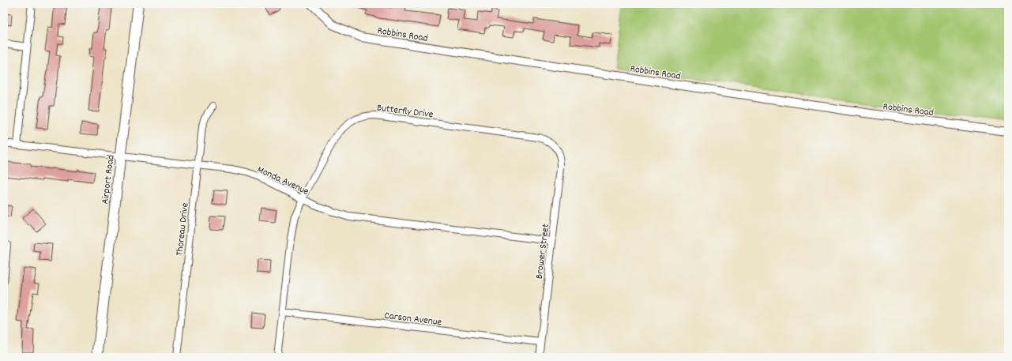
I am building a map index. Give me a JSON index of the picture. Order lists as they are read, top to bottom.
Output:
{
  "streets": {
    "main road": ["Airport Road"],
    "street": [
      "Robbins Road",
      "Butterfly Drive",
      "Monda Avenue",
      "Thoreau Drive",
      "Brower Street",
      "Carson Avenue"
    ]
  },
  "crossings": [
    ["Butterfly Drive", "Monda Avenue"],
    ["Butterfly Drive", "Brower Street"],
    ["Butterfly Drive", "Carson Avenue"],
    ["Airport Road", "Monda Avenue"],
    ["Monda Avenue", "Thoreau Drive"],
    ["Monda Avenue", "Brower Street"],
    ["Brower Street", "Carson Avenue"]
  ]
}
